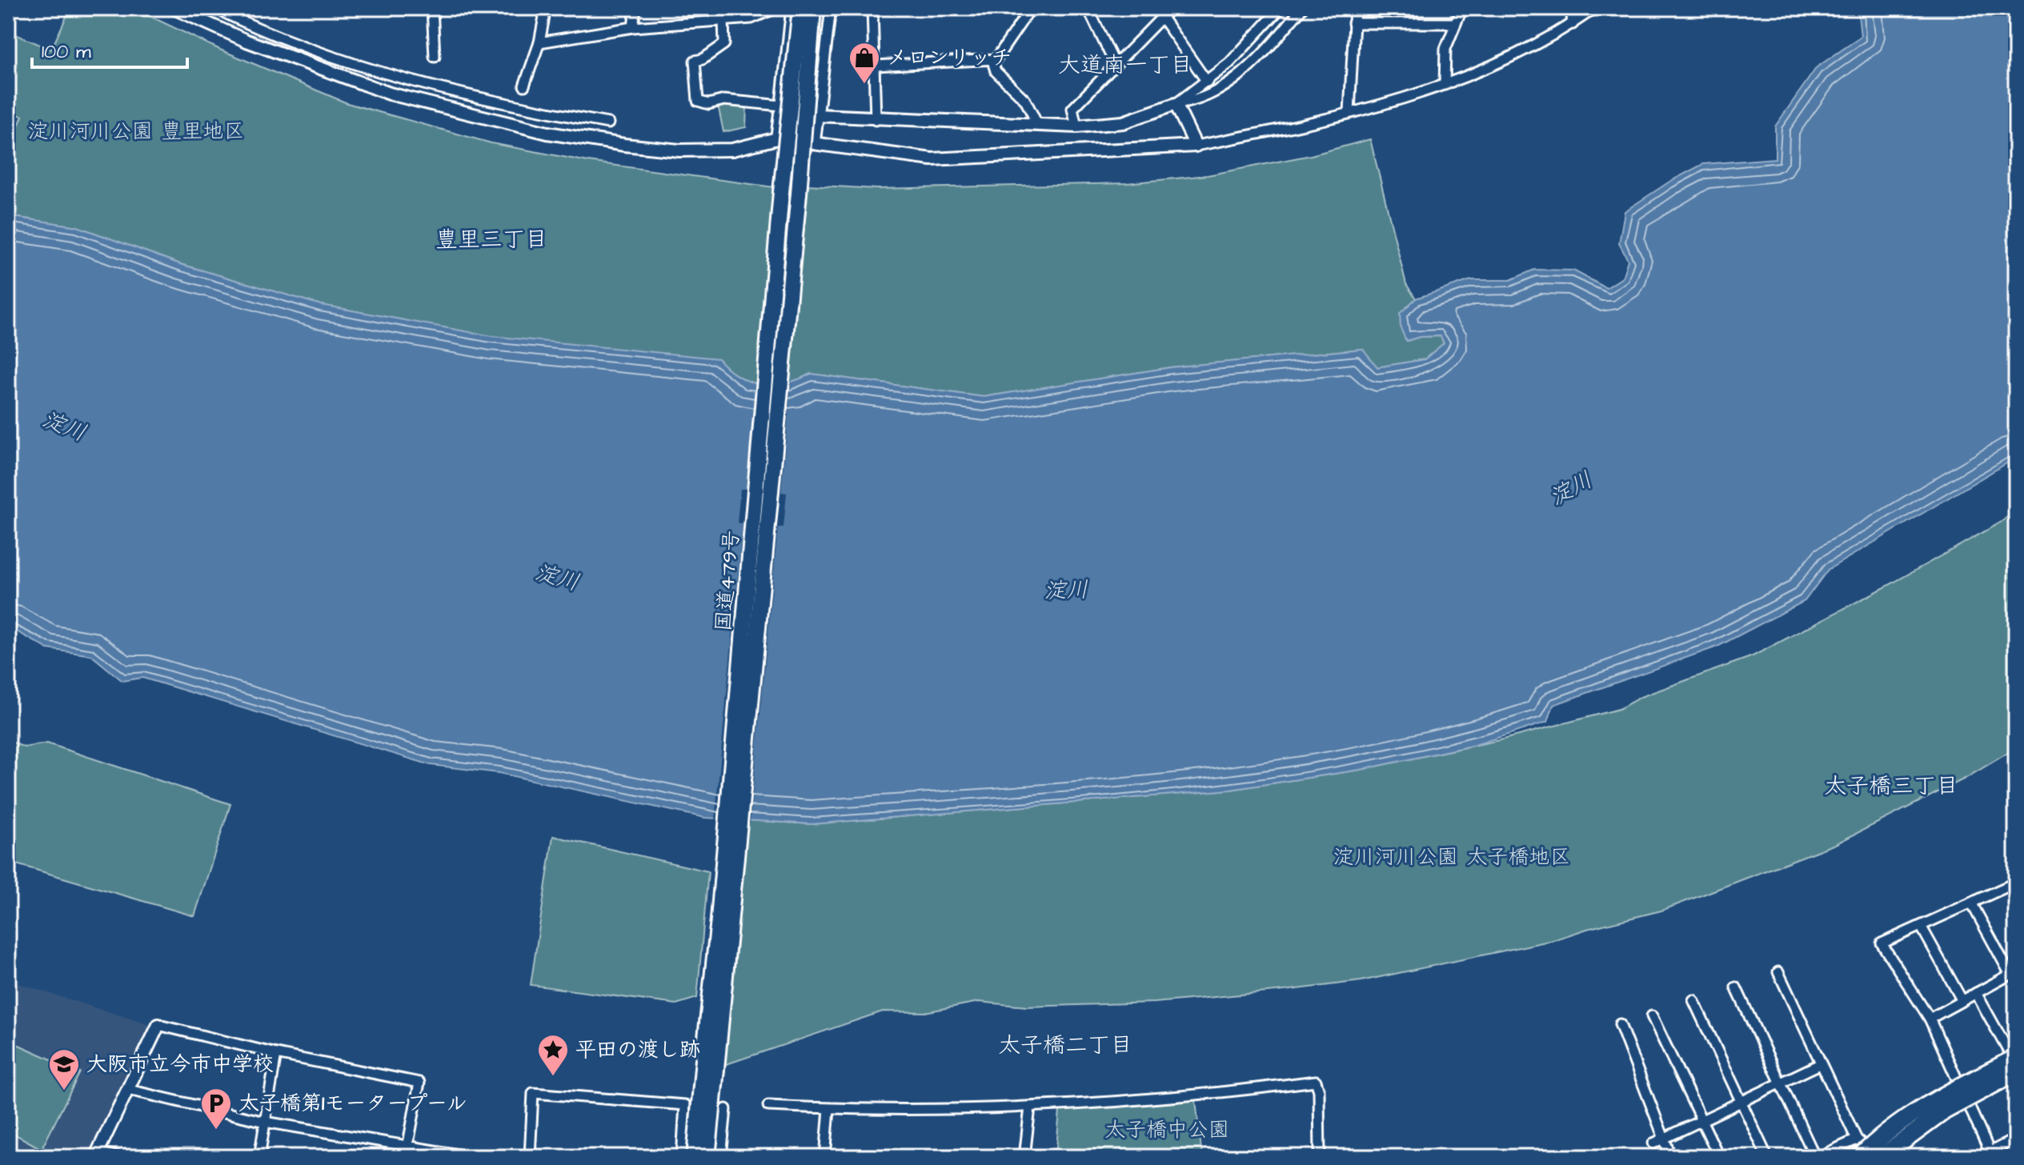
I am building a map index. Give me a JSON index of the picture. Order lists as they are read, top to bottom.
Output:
{
  "streets": {
    "highway": ["国道479号"]
  },
  "districts": [
    "大道南一丁目",
    "豊里三丁目",
    "太子橋三丁目",
    "太子橋二丁目"
  ],
  "water": ["淀川"],
  "parks": ["淀川河川公園 豊里地区", "淀川河川公園 太子橋地区", "太子橋中公園"],
  "places": {
    "shop": ["メロンリッチ"],
    "place": ["平田の渡し跡"],
    "school or university": ["大阪市立今市中学校"],
    "parking": ["太子橋第1モータープール"]
  },
  "scale_bar": "100 m"
}
